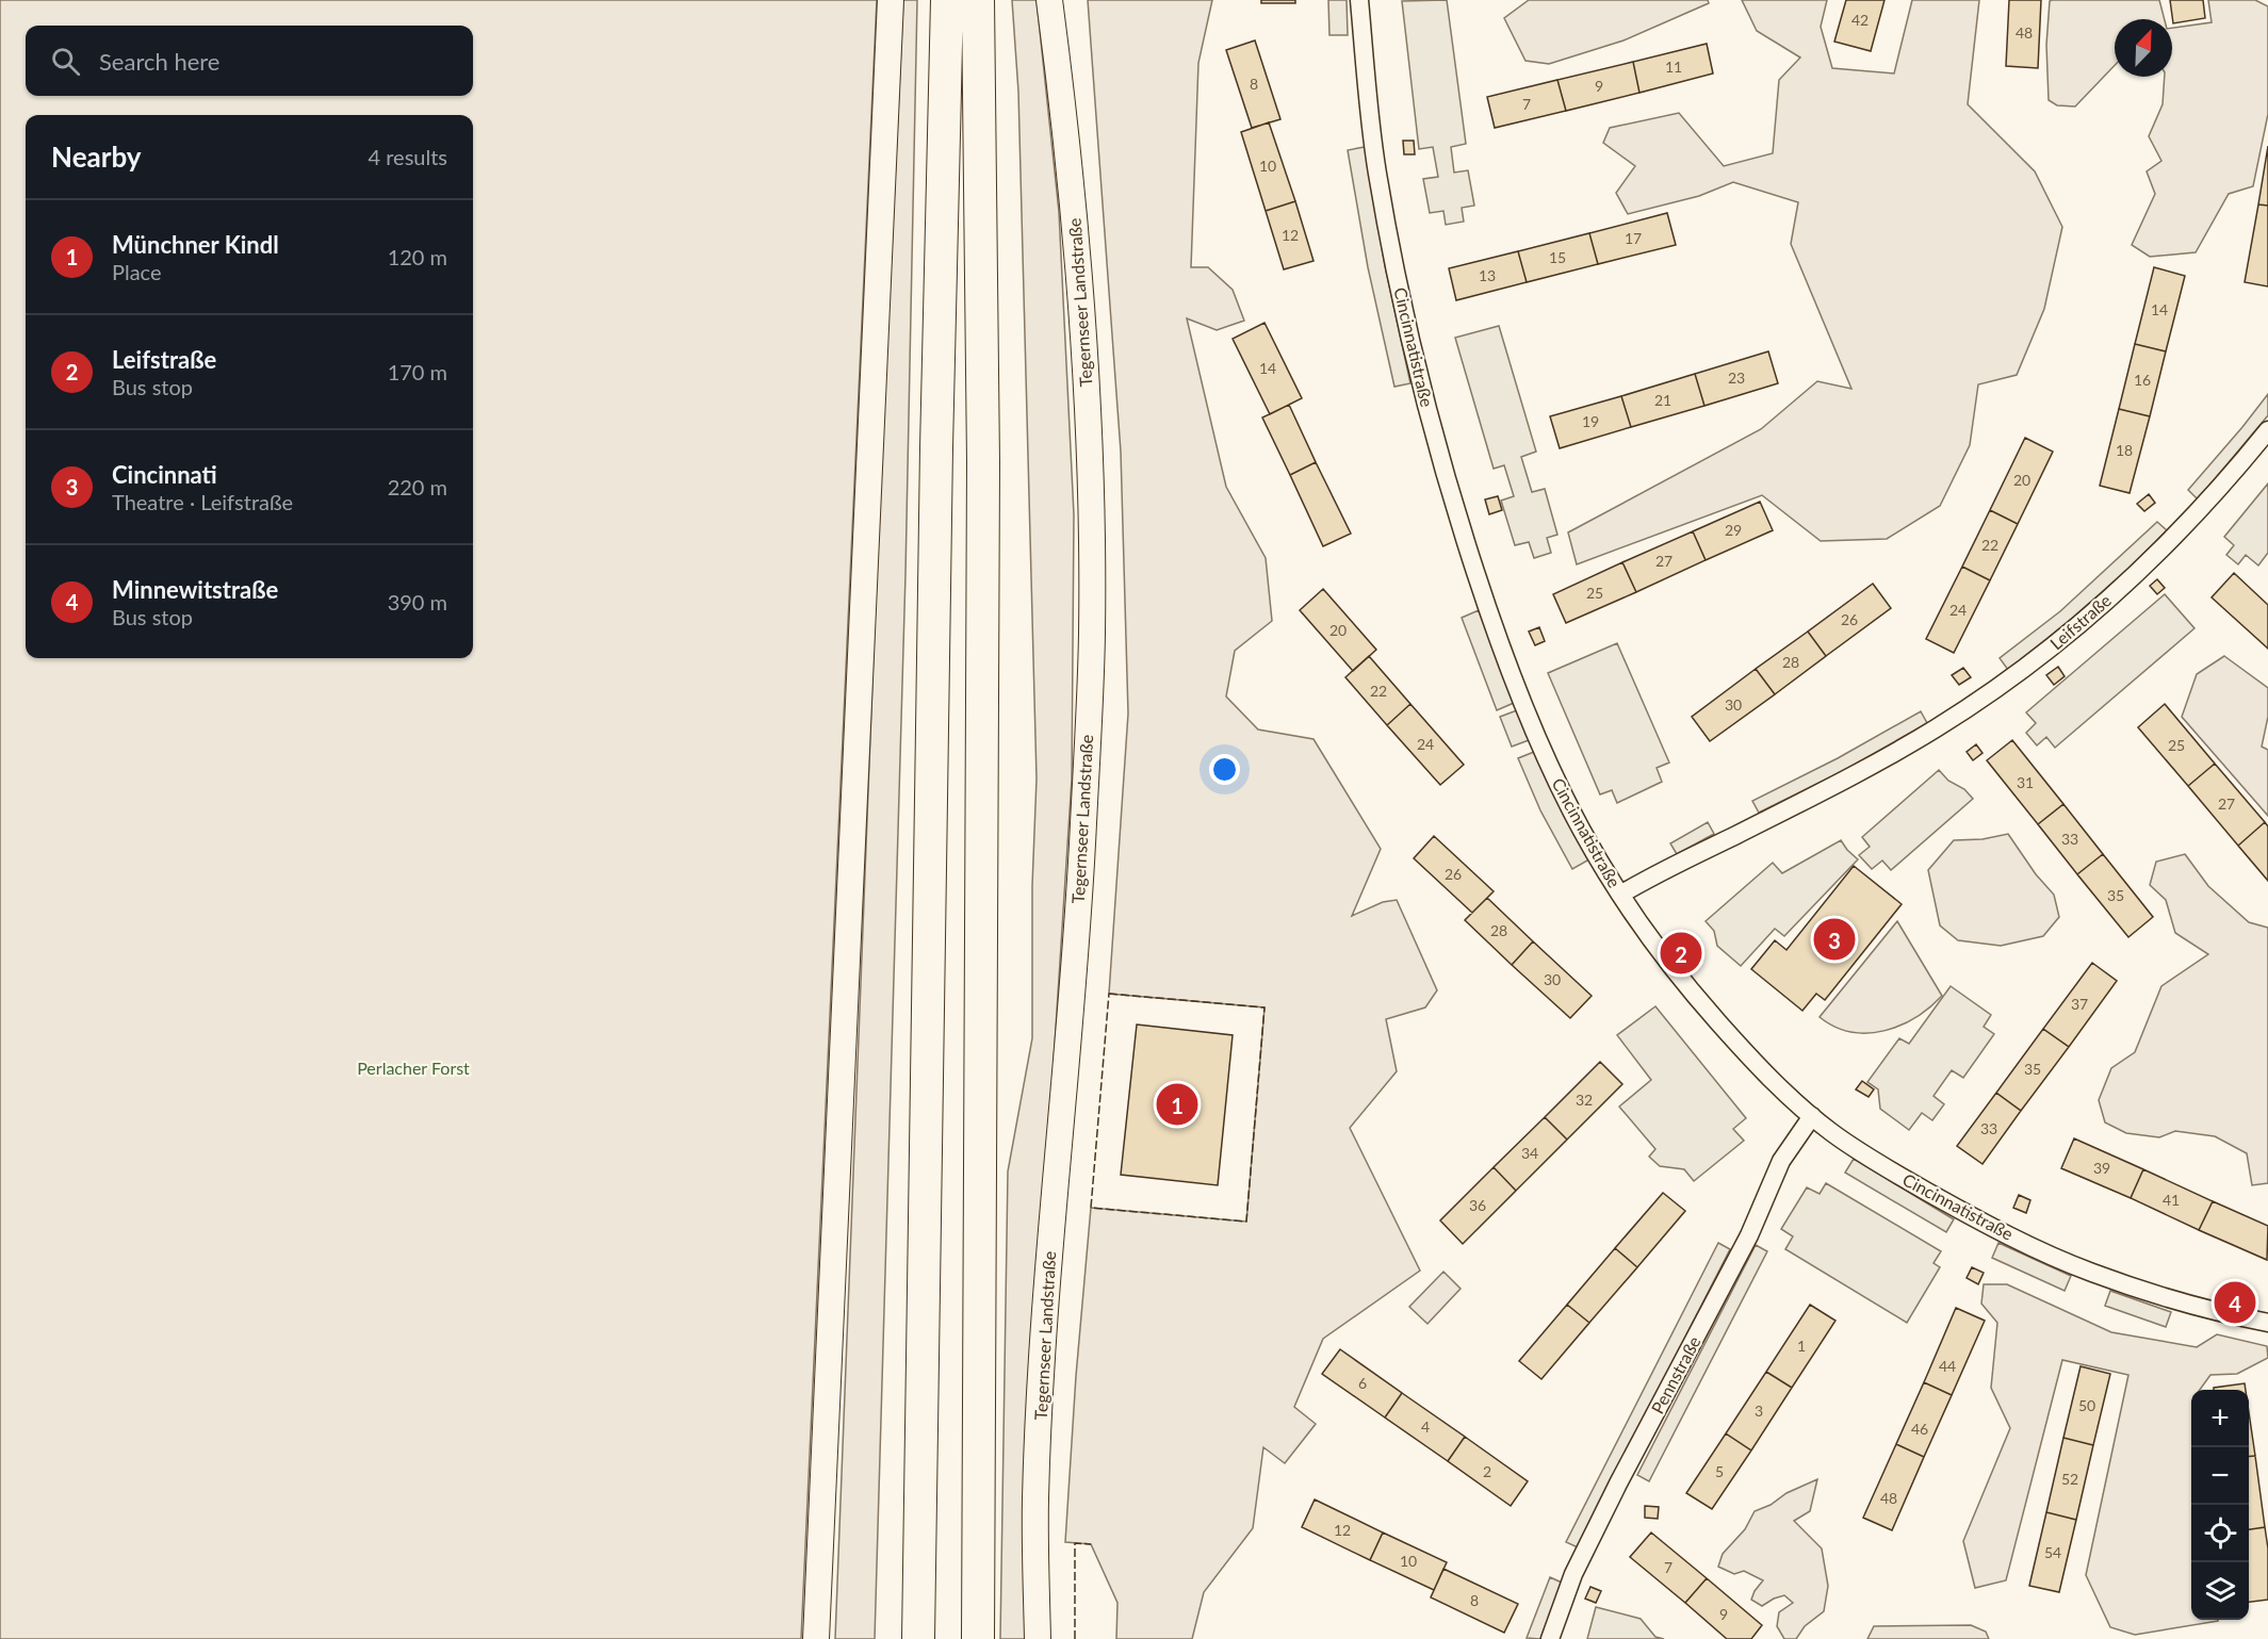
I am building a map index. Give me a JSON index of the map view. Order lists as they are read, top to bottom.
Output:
{
  "streets": {
    "main road": ["Tegernseer Landstraße"],
    "street": ["Cincinnatistraße", "Leifstraße", "Pennstraße"]
  },
  "crossings": [
    ["Cincinnatistraße", "Leifstraße"],
    ["Cincinnatistraße", "Pennstraße"]
  ],
  "parks": ["Perlacher Forst"],
  "house_numbers": [
    "42",
    "48",
    "11",
    "8",
    "9",
    "7",
    "10",
    "12",
    "17",
    "15",
    "13",
    "14",
    "14",
    "23",
    "16",
    "21",
    "19",
    "18",
    "20",
    "29",
    "22",
    "27",
    "25",
    "24",
    "26",
    "20",
    "28",
    "22",
    "30",
    "24",
    "25",
    "31",
    "27",
    "33",
    "26",
    "35",
    "28",
    "30",
    "37",
    "35",
    "32",
    "33",
    "34",
    "39",
    "41",
    "36",
    "1",
    "44",
    "6",
    "50",
    "3",
    "4",
    "46",
    "2",
    "5",
    "52",
    "48",
    "12",
    "54",
    "10",
    "7",
    "8",
    "9"
  ],
  "north": "top right",
  "page": {
    "search": "Search here",
    "heading": ["Nearby", "4 results"],
    "list": [
      {
        "mark": "1",
        "name": "Münchner Kindl",
        "note": "Place",
        "value": "120 m"
      },
      {
        "mark": "2",
        "name": "Leifstraße",
        "note": "Bus stop",
        "value": "170 m"
      },
      {
        "mark": "3",
        "name": "Cincinnati",
        "note": "Theatre · Leifstraße",
        "value": "220 m"
      },
      {
        "mark": "4",
        "name": "Minnewitstraße",
        "note": "Bus stop",
        "value": "390 m"
      }
    ],
    "pins": [
      "3",
      "2",
      "1",
      "4"
    ],
    "map_buttons": ["+", "−"]
  }
}
